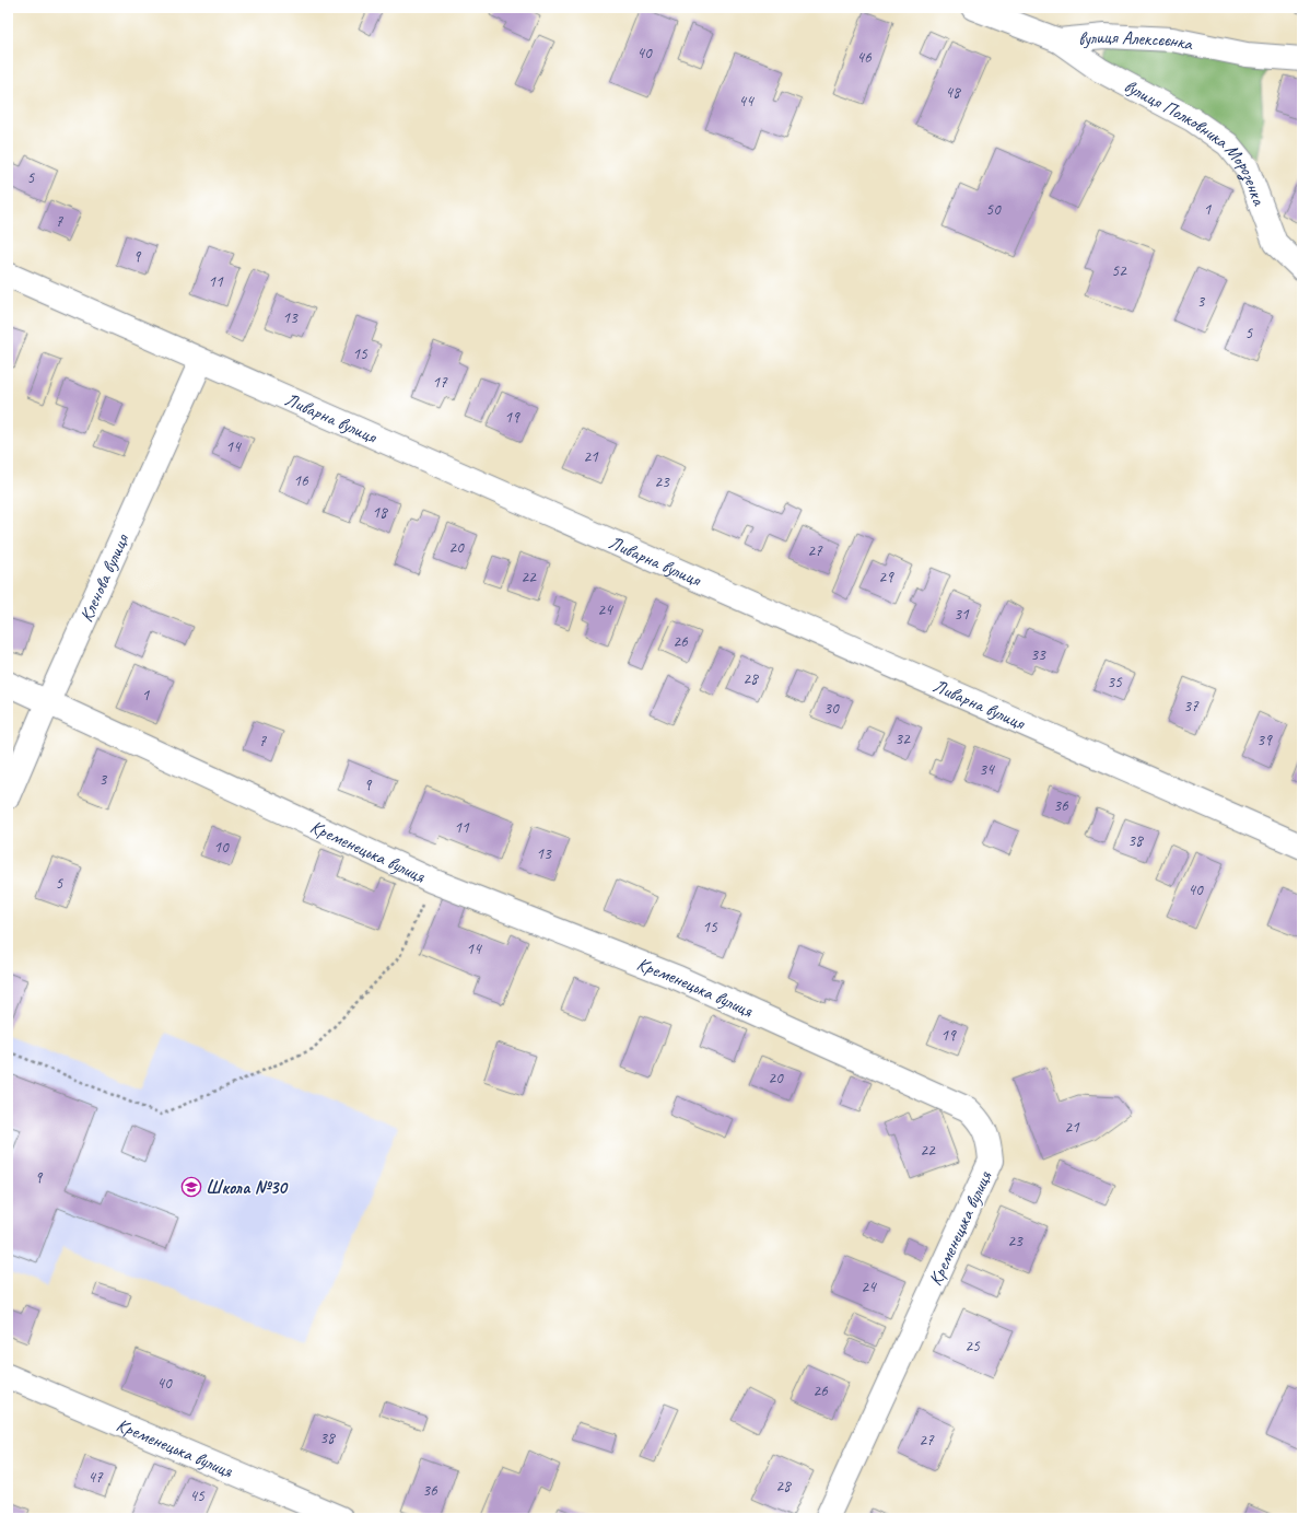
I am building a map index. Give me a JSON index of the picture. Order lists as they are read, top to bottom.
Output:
{
  "streets": {
    "street": [
      "вулиця Алексєєнка",
      "вулиця Полковника Морозенка",
      "Ливарна вулиця",
      "Кленова вулиця",
      "Кременецька вулиця"
    ]
  },
  "crossings": [
    ["вулиця Алексєєнка", "вулиця Полковника Морозенка"],
    ["Ливарна вулиця", "Кленова вулиця"],
    ["Кленова вулиця", "Кременецька вулиця"]
  ],
  "places": {
    "school or university": ["Школа №30"]
  },
  "house_numbers": [
    "40",
    "46",
    "48",
    "44",
    "5",
    "50",
    "1",
    "7",
    "9",
    "52",
    "11",
    "3",
    "13",
    "5",
    "15",
    "17",
    "19",
    "14",
    "21",
    "16",
    "23",
    "18",
    "20",
    "27",
    "22",
    "29",
    "24",
    "31",
    "26",
    "33",
    "28",
    "35",
    "1",
    "37",
    "30",
    "32",
    "39",
    "7",
    "34",
    "3",
    "9",
    "36",
    "11",
    "38",
    "10",
    "13",
    "5",
    "40",
    "15",
    "14",
    "19",
    "20",
    "21",
    "22",
    "9",
    "23",
    "24",
    "25",
    "40",
    "26",
    "38",
    "27",
    "47",
    "28",
    "36",
    "45"
  ]
}
